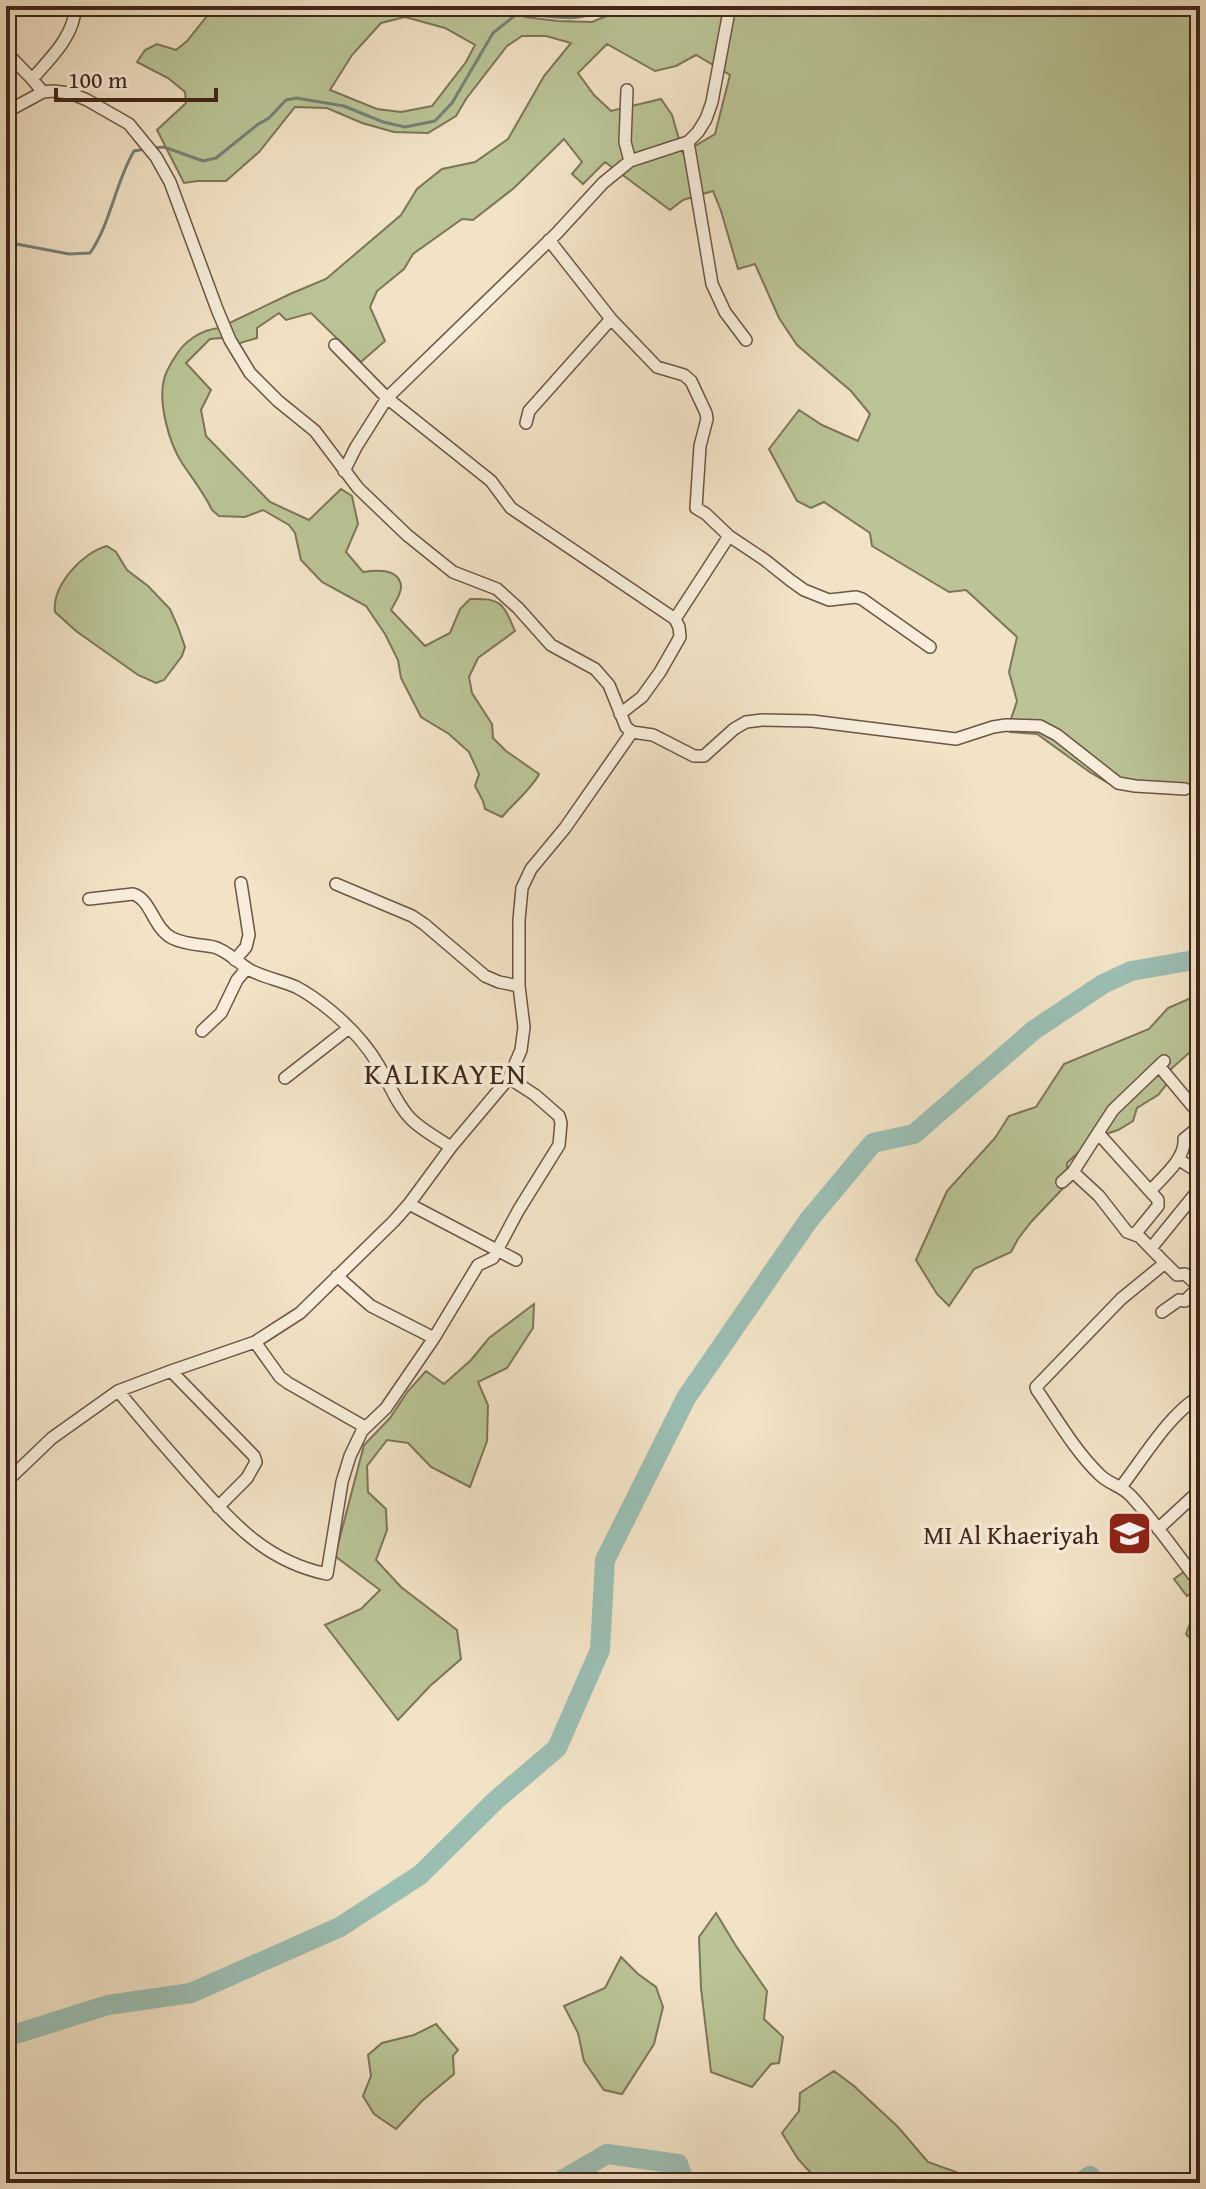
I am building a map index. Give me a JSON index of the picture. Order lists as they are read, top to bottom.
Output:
{
  "districts": ["KALIKAYEN"],
  "places": {
    "school or university": ["MI Al Khaeriyah"]
  },
  "scale_bar": "100 m"
}
